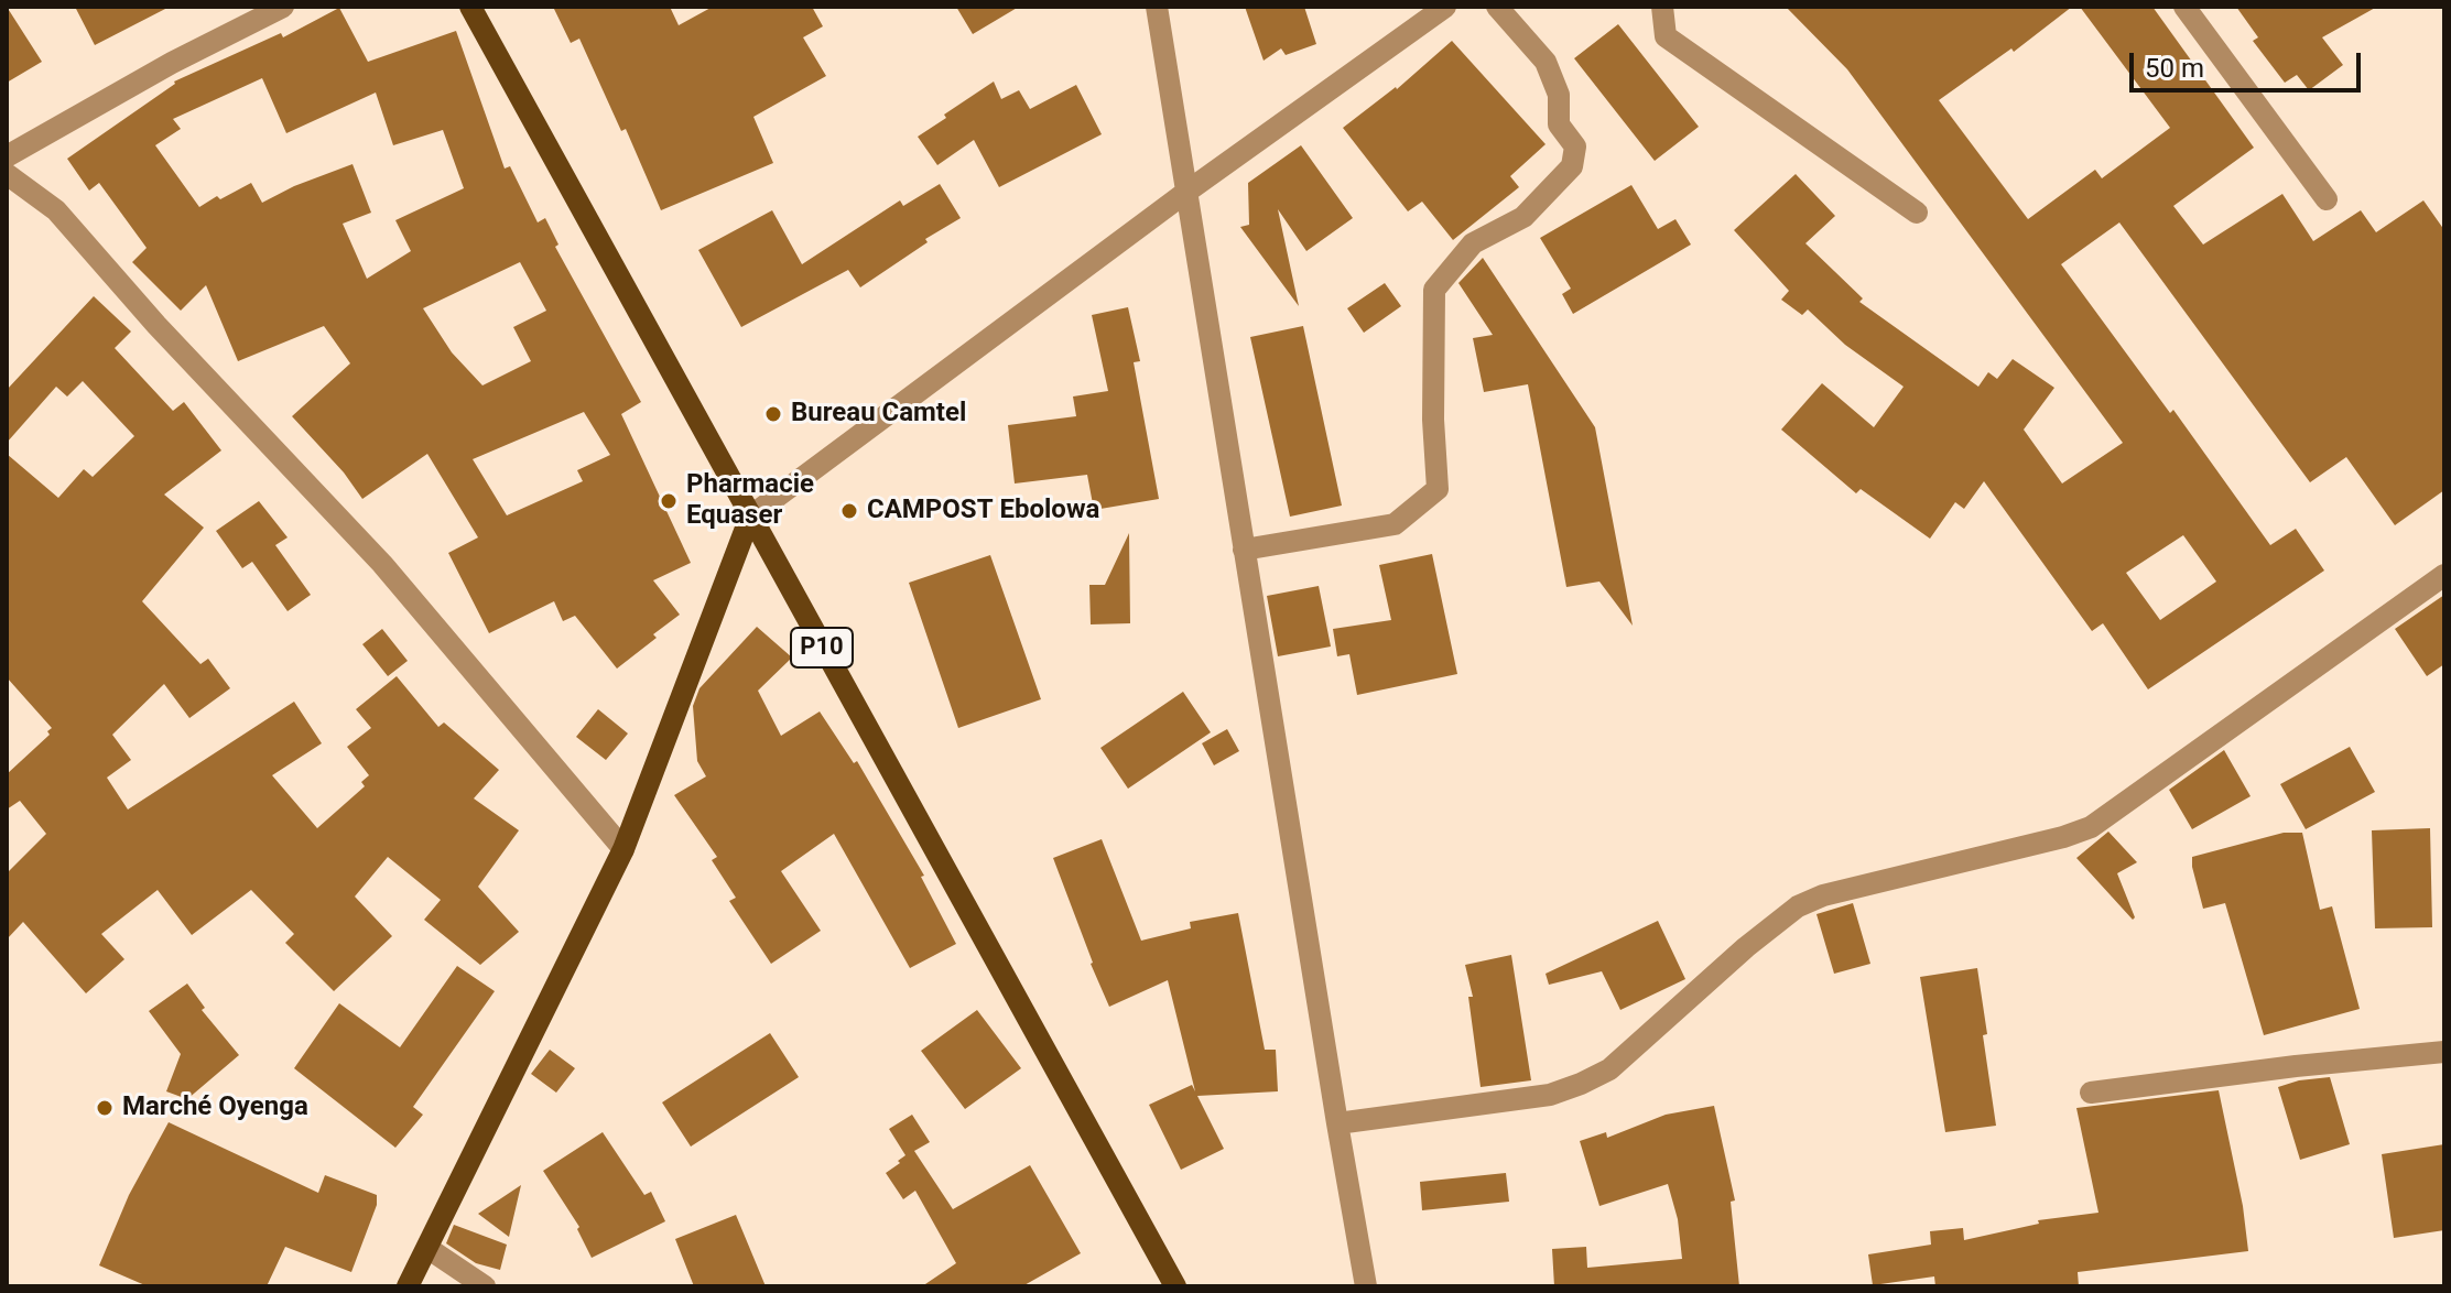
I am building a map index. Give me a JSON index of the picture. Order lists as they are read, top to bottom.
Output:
{
  "streets": {
    "main road": ["P10"]
  },
  "places": [
    "Bureau Camtel",
    "Pharmacie Equaser",
    "CAMPOST Ebolowa",
    "Marché Oyenga"
  ],
  "scale_bar": "50 m"
}
